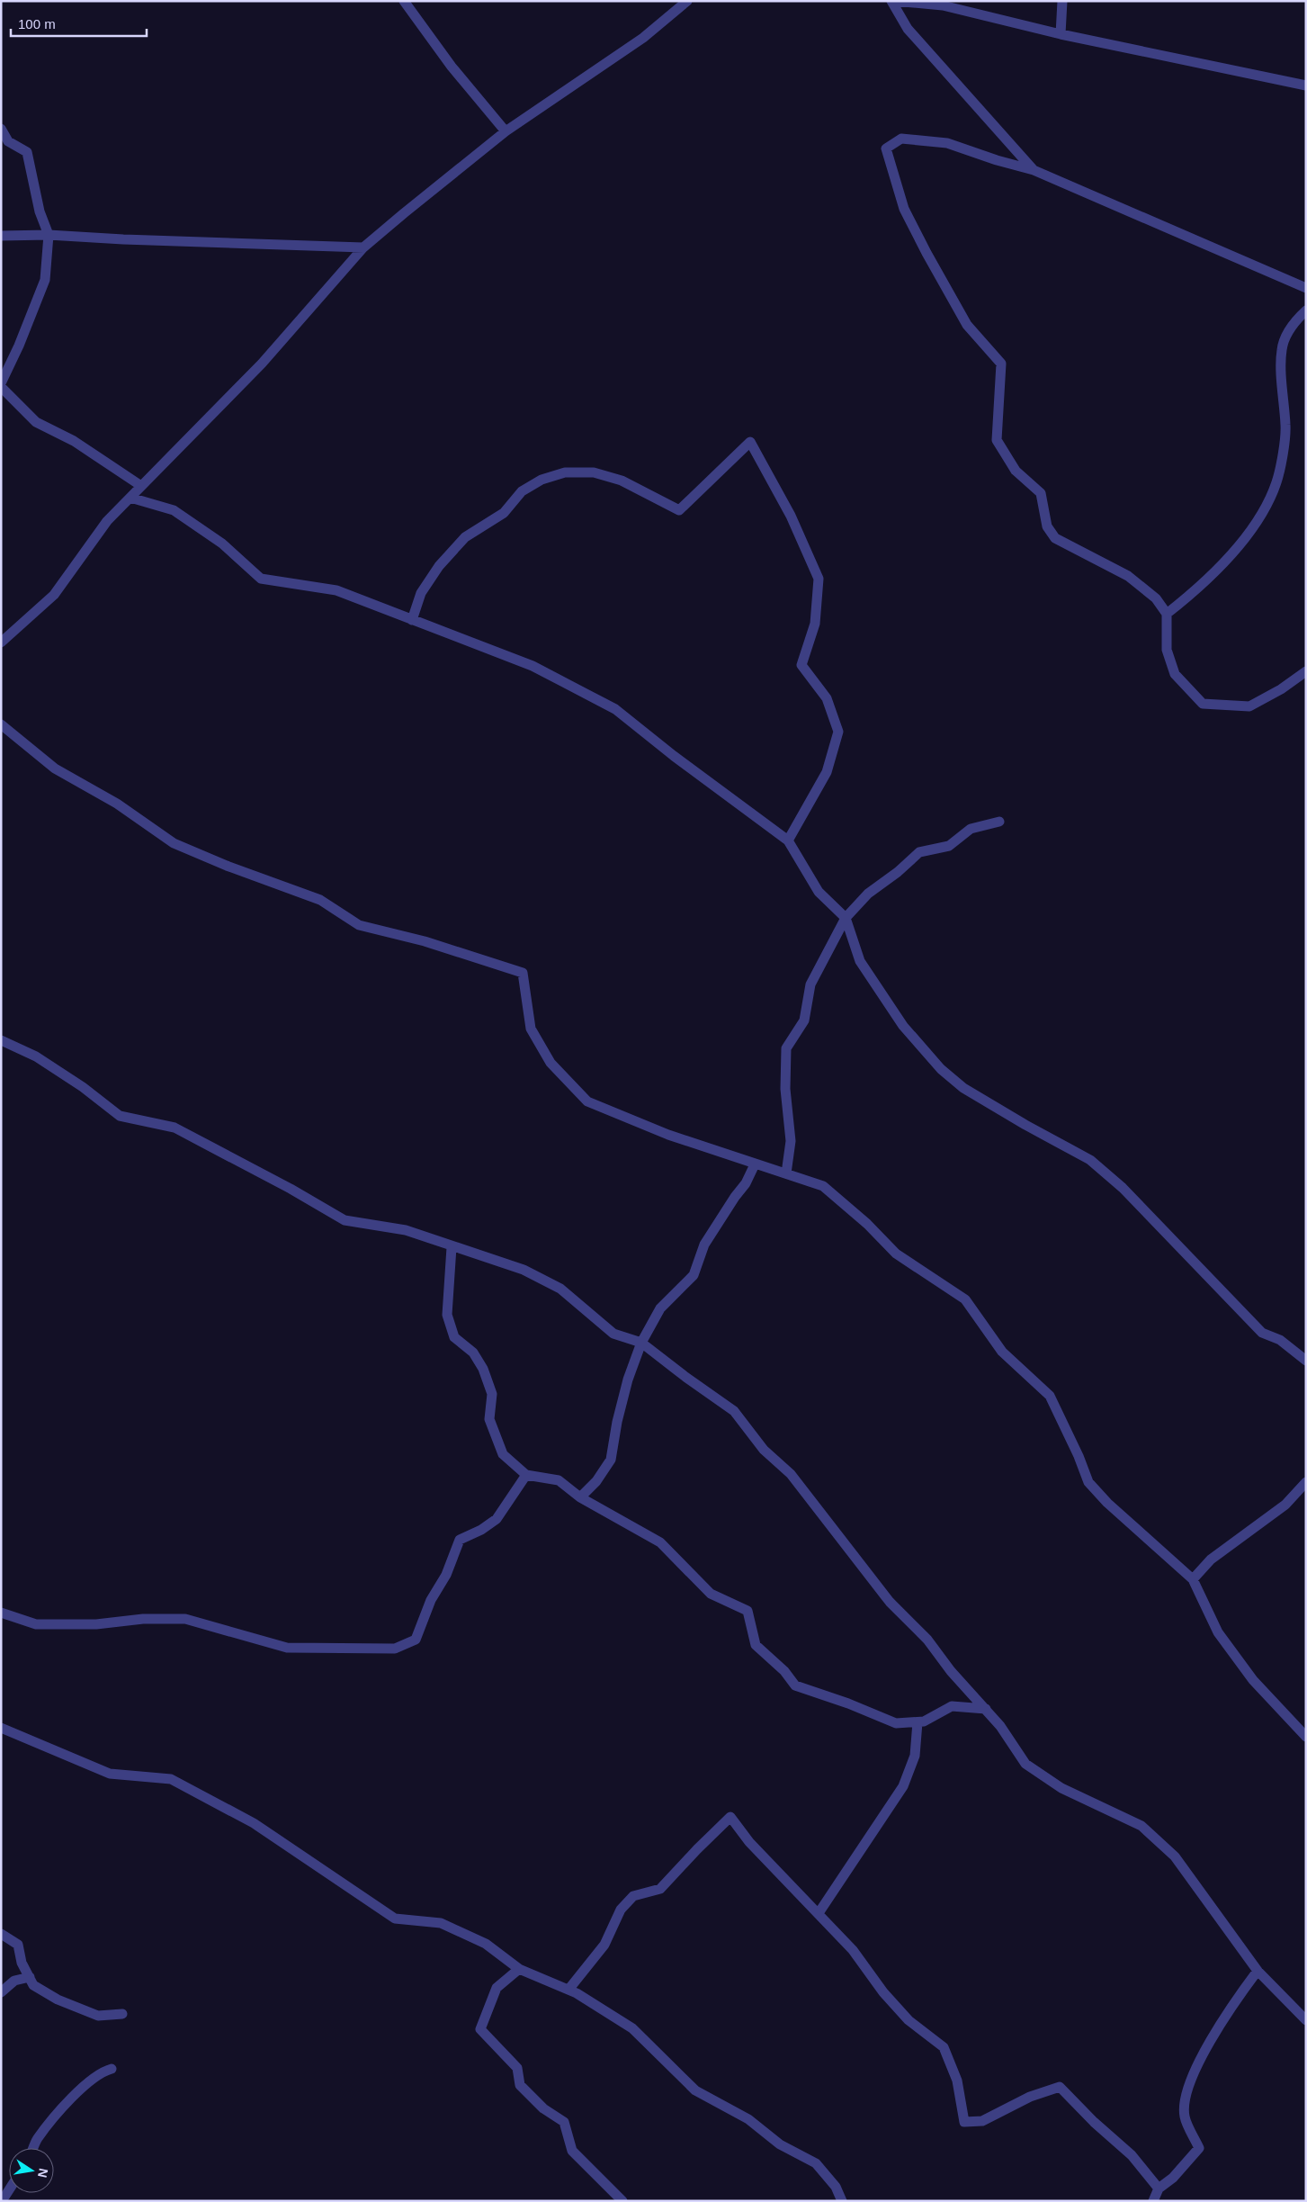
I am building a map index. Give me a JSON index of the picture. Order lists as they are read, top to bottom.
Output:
{
  "scale_bar": "100 m",
  "north": "right"
}
